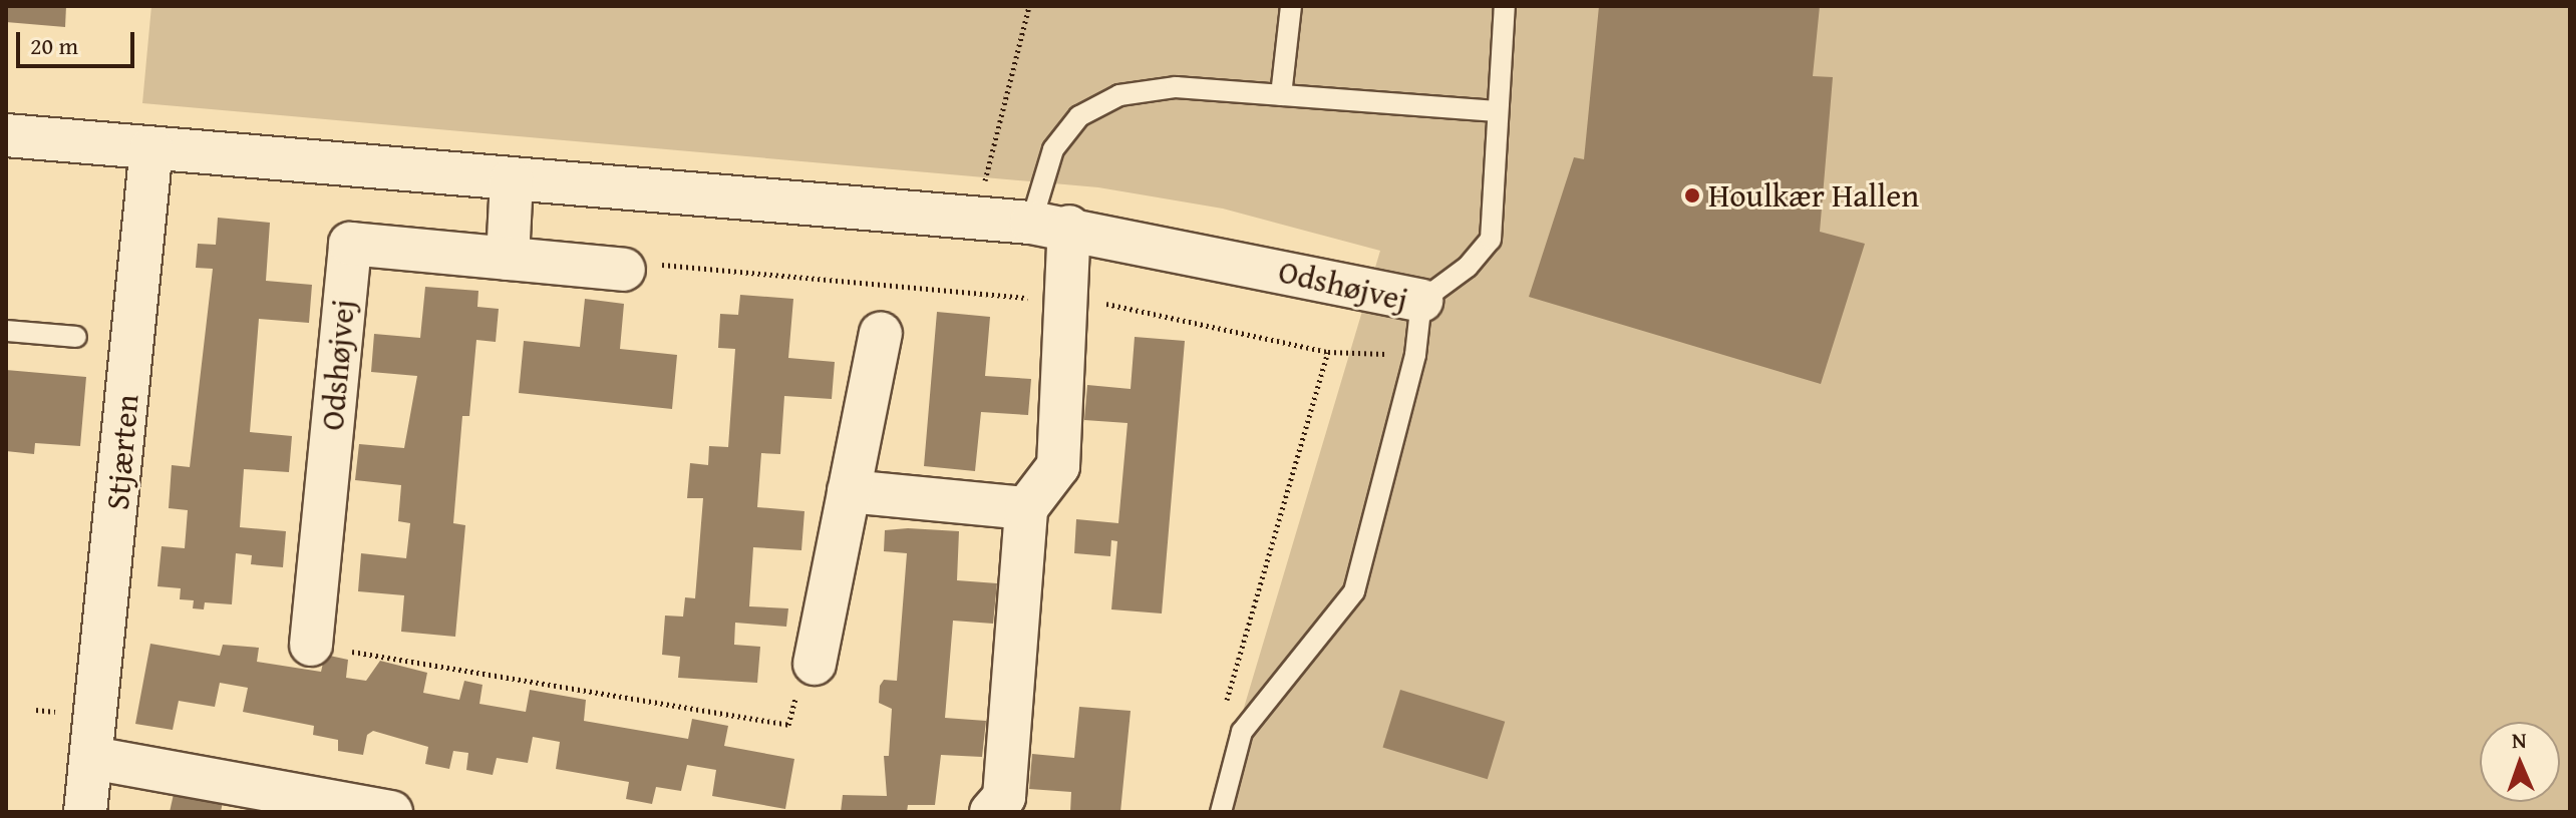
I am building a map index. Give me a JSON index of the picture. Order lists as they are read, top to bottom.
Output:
{
  "streets": {
    "street": ["Odshøjvej", "Stjærten"]
  },
  "crossings": [
    ["Odshøjvej", "Stjærten"]
  ],
  "places": ["Houlkær Hallen"],
  "scale_bar": "20 m",
  "north": "top"
}
